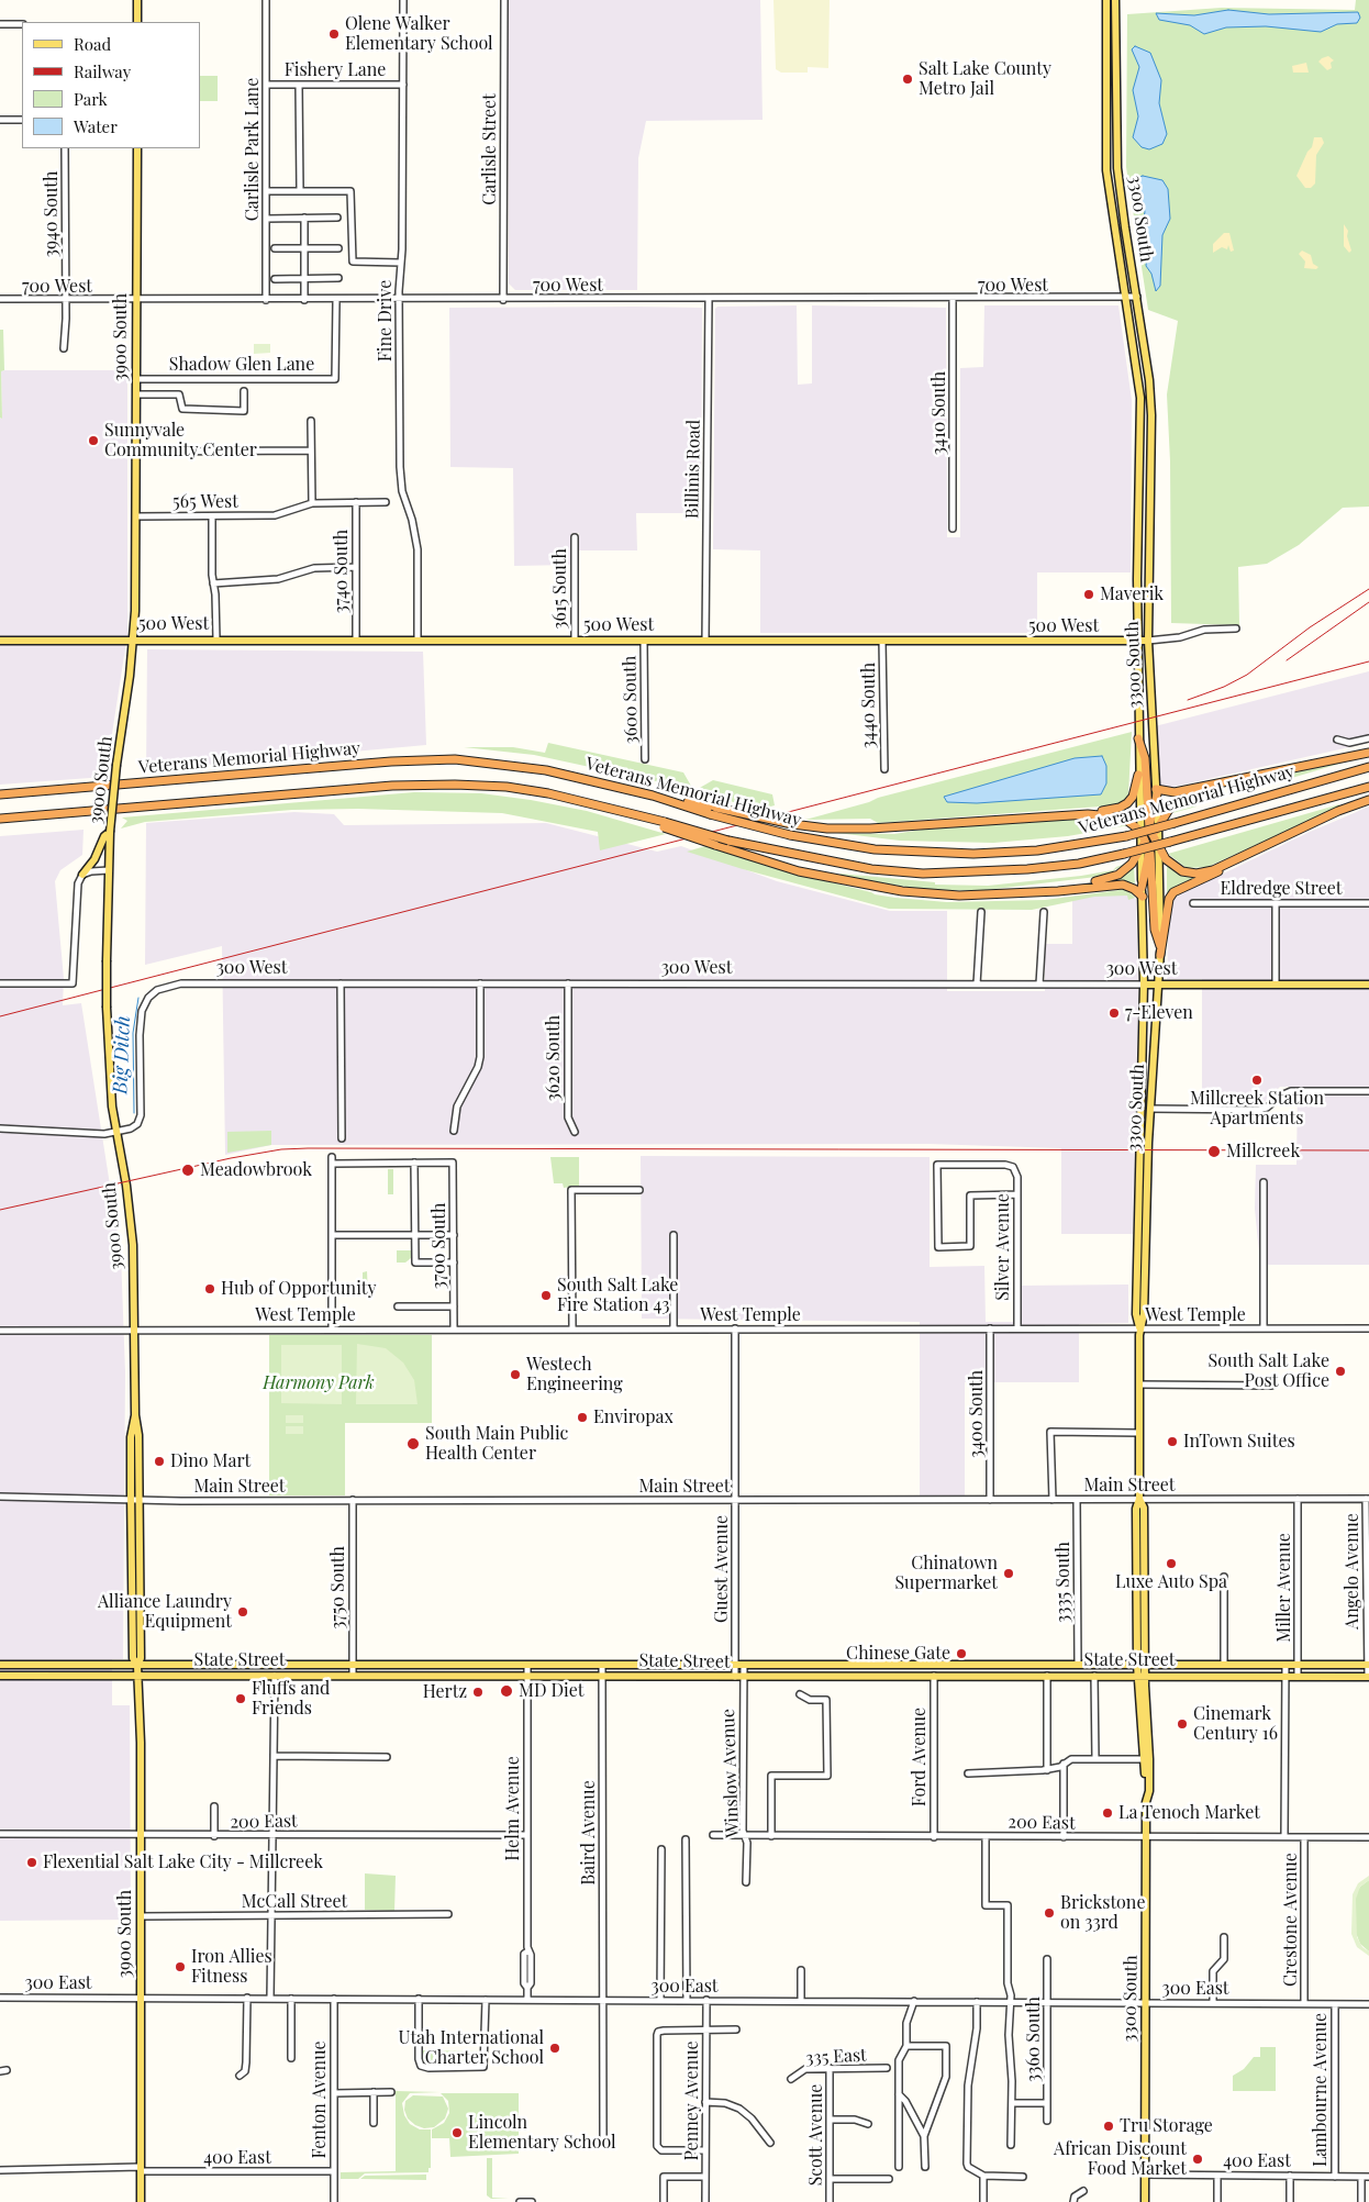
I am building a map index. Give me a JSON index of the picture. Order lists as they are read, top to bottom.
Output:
{
  "streets": {
    "highway": ["Veterans Memorial Highway"],
    "main road": [
      "3300 South",
      "3900 South",
      "500 West",
      "300 West",
      "State Street"
    ],
    "street": [
      "Fishery Lane",
      "Carlisle Park Lane",
      "Carlisle Street",
      "3940 South",
      "700 West",
      "Fine Drive",
      "Shadow Glen Lane",
      "3410 South",
      "Billinis Road",
      "565 West",
      "3740 South",
      "3615 South",
      "3600 South",
      "3440 South",
      "Eldredge Street",
      "3620 South",
      "3700 South",
      "Silver Avenue",
      "West Temple",
      "3400 South",
      "Main Street",
      "Guest Avenue",
      "Angelo Avenue",
      "3335 South",
      "3750 South",
      "Miller Avenue",
      "Ford Avenue",
      "Winslow Avenue",
      "Helm Avenue",
      "200 East",
      "Baird Avenue",
      "McCall Street",
      "Crestone Avenue",
      "300 East",
      "3360 South",
      "335 East",
      "Lambourne Avenue",
      "Fenton Avenue",
      "Penney Avenue",
      "Scott Avenue",
      "400 East"
    ]
  },
  "crossings": [
    ["Fishery Lane", "Carlisle Park Lane"],
    ["Fishery Lane", "Fine Drive"],
    ["Carlisle Park Lane", "700 West"],
    ["Carlisle Street", "700 West"],
    ["3940 South", "700 West"],
    ["3300 South", "700 West"],
    ["3300 South", "500 West"],
    ["3300 South", "300 West"],
    ["3300 South", "West Temple"],
    ["3300 South", "Main Street"],
    ["3300 South", "State Street"],
    ["3300 South", "200 East"],
    ["3300 South", "300 East"],
    ["3300 South", "400 East"],
    ["700 West", "Fine Drive"],
    ["700 West", "3900 South"],
    ["700 West", "Shadow Glen Lane"],
    ["700 West", "3410 South"],
    ["700 West", "Billinis Road"],
    ["Fine Drive", "500 West"],
    ["3900 South", "Shadow Glen Lane"],
    ["3900 South", "565 West"],
    ["3900 South", "500 West"],
    ["3900 South", "300 West"],
    ["3900 South", "West Temple"],
    ["3900 South", "Main Street"],
    ["3900 South", "State Street"],
    ["3900 South", "200 East"],
    ["3900 South", "McCall Street"],
    ["3900 South", "300 East"],
    ["3900 South", "400 East"],
    ["Billinis Road", "500 West"],
    ["565 West", "3740 South"],
    ["3740 South", "500 West"],
    ["3615 South", "500 West"],
    ["500 West", "3600 South"],
    ["500 West", "3440 South"],
    ["300 West", "3620 South"],
    ["3700 South", "West Temple"],
    ["Silver Avenue", "West Temple"],
    ["West Temple", "3400 South"],
    ["West Temple", "Guest Avenue"],
    ["3400 South", "Main Street"],
    ["Main Street", "Guest Avenue"],
    ["Main Street", "Angelo Avenue"],
    ["Main Street", "3335 South"],
    ["Main Street", "3750 South"],
    ["Main Street", "Miller Avenue"],
    ["Guest Avenue", "State Street"],
    ["Angelo Avenue", "State Street"],
    ["3335 South", "State Street"],
    ["3750 South", "State Street"],
    ["Miller Avenue", "State Street"],
    ["State Street", "Ford Avenue"],
    ["State Street", "Winslow Avenue"],
    ["State Street", "Helm Avenue"],
    ["State Street", "Baird Avenue"],
    ["Ford Avenue", "200 East"],
    ["Winslow Avenue", "200 East"],
    ["Helm Avenue", "200 East"],
    ["Helm Avenue", "300 East"],
    ["200 East", "Crestone Avenue"],
    ["Baird Avenue", "300 East"],
    ["Crestone Avenue", "300 East"],
    ["300 East", "3360 South"],
    ["300 East", "Lambourne Avenue"],
    ["300 East", "Fenton Avenue"],
    ["300 East", "Penney Avenue"],
    ["335 East", "Scott Avenue"],
    ["Lambourne Avenue", "400 East"],
    ["Fenton Avenue", "400 East"]
  ],
  "water": ["Big Ditch"],
  "parks": ["Harmony Park"],
  "places": [
    "Olene Walker Elementary School",
    "Salt Lake County Metro Jail",
    "Sunnyvale Community Center",
    "Maverik",
    "7-Eleven",
    "Millcreek Station Apartments",
    "Millcreek",
    "Meadowbrook",
    "Hub of Opportunity",
    "South Salt Lake Fire Station 43",
    "South Salt Lake Post Office",
    "Westech Engineering",
    "Enviropax",
    "InTown Suites",
    "South Main Public Health Center",
    "Dino Mart",
    "Luxe Auto Spa",
    "Chinatown Supermarket",
    "Alliance Laundry Equipment",
    "Chinese Gate",
    "MD Diet",
    "Hertz",
    "Fluffs and Friends",
    "Cinemark Century 16",
    "La Tenoch Market",
    "Flexential Salt Lake City - Millcreek",
    "Brickstone on 33rd",
    "Iron Allies Fitness",
    "Utah International Charter School",
    "Tru Storage",
    "Lincoln Elementary School",
    "African Discount Food Market"
  ],
  "legend": [
    "Road",
    "Railway",
    "Park",
    "Water"
  ]
}
